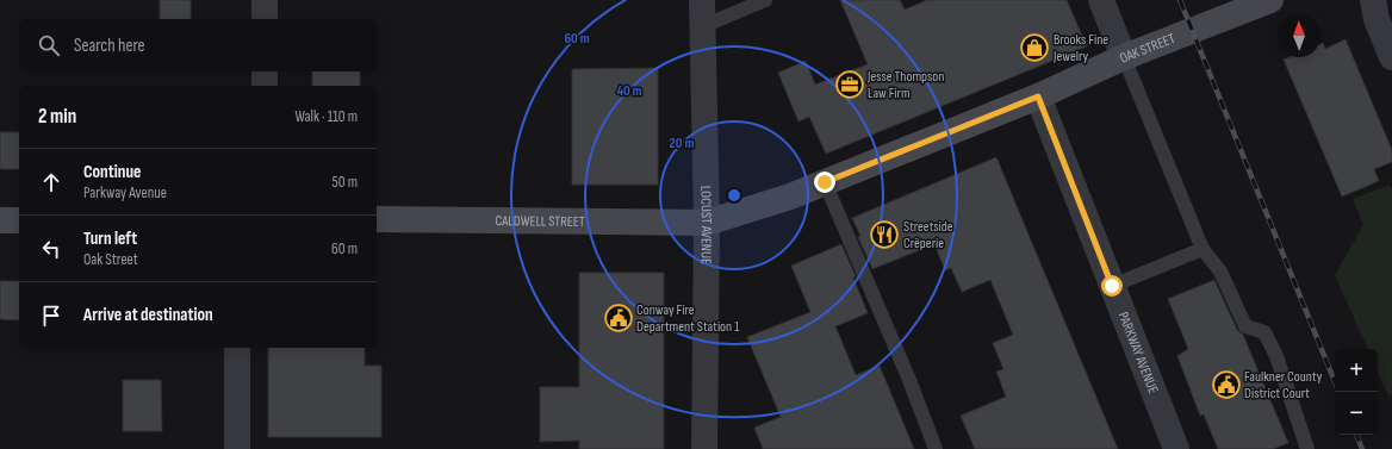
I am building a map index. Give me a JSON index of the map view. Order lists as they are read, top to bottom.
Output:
{
  "streets": {
    "main road": ["OAK STREET", "CALDWELL STREET"],
    "street": ["LOCUST AVENUE", "PARKWAY AVENUE"]
  },
  "crossings": [
    ["OAK STREET", "CALDWELL STREET"],
    ["OAK STREET", "LOCUST AVENUE"],
    ["OAK STREET", "PARKWAY AVENUE"],
    ["CALDWELL STREET", "LOCUST AVENUE"]
  ],
  "places": {
    "shop": ["Brooks Fine Jewelry"],
    "office": ["Jesse Thompson Law Firm"],
    "restaurant": ["Streetside Crêperie"],
    "public building": ["Conway Fire Department Station 1", "Faulkner County District Court"]
  },
  "north": "top",
  "page": {
    "search": "Search here",
    "heading": ["2 min", "Walk · 110 m"],
    "list": [
      ["Continue", "Parkway Avenue", "50 m"],
      ["Turn left", "Oak Street", "60 m"],
      "Arrive at destination"
    ],
    "map_buttons": ["+", "−"]
  },
  "rings": ["60 m", "40 m", "20 m"]
}
